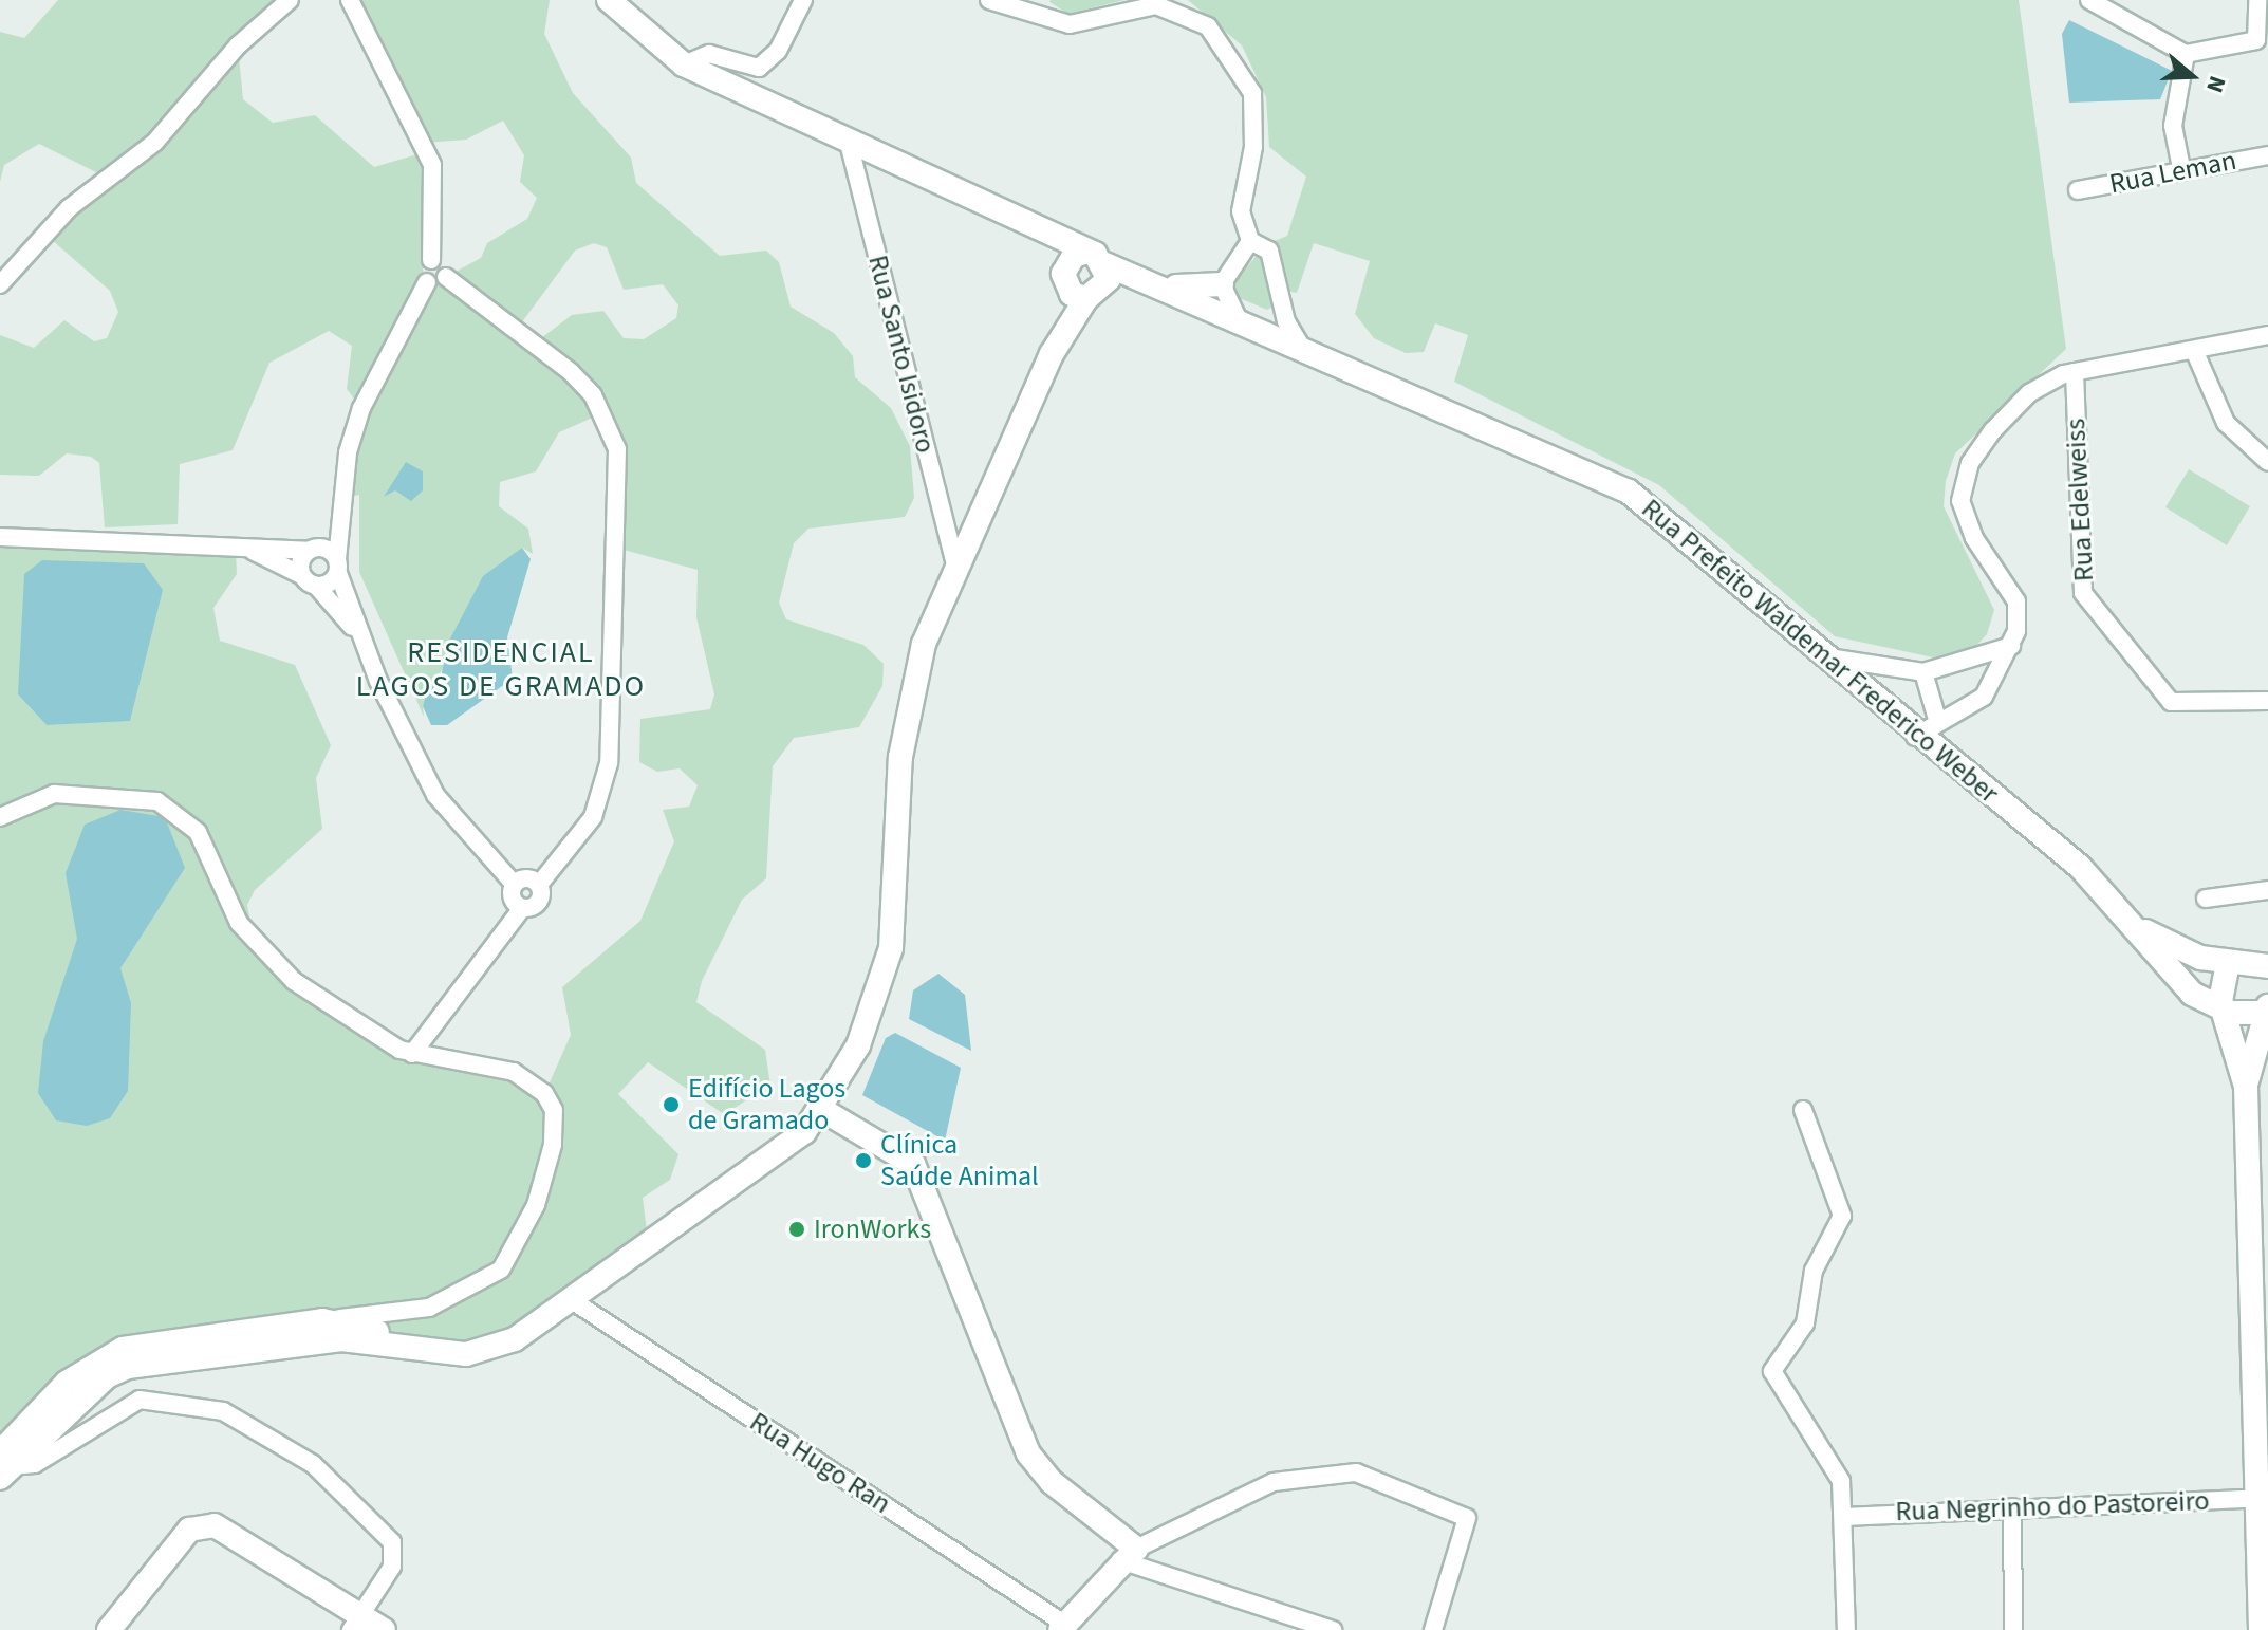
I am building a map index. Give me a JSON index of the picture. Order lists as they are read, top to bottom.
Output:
{
  "streets": {
    "main road": ["Rua Prefeito Waldemar Frederico Weber"],
    "street": [
      "Rua Leman",
      "Rua Santo Isidoro",
      "Rua Edelweiss",
      "Rua Hugo Ran",
      "Rua Negrinho do Pastoreiro"
    ]
  },
  "districts": ["RESIDENCIAL LAGOS DE GRAMADO"],
  "places": ["Edifício Lagos de Gramado", "Clínica Saúde Animal", "IronWorks"],
  "north": "right"
}
